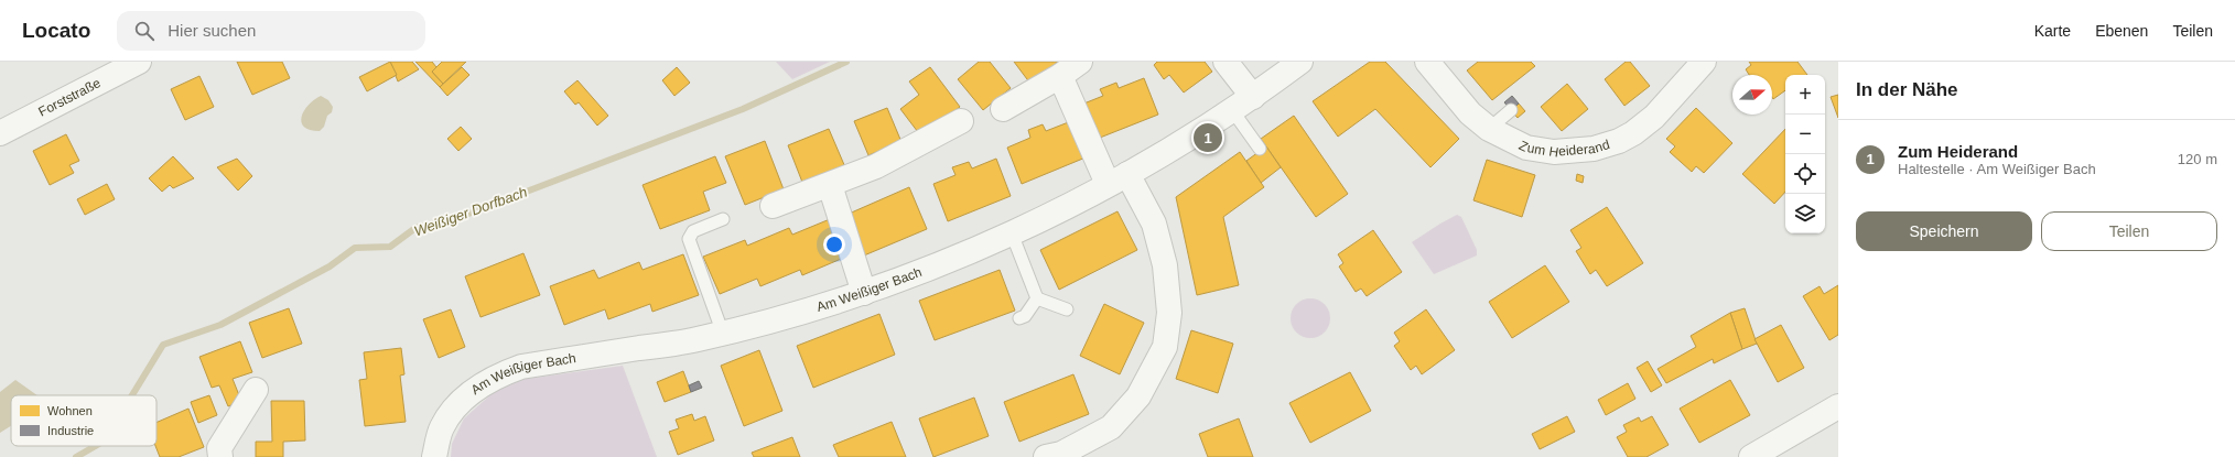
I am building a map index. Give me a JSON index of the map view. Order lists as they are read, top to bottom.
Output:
{
  "streets": {
    "street": ["Forststraße", "Zum Heiderand", "Am Weißiger Bach"]
  },
  "water": ["Weißiger Dorfbach"],
  "legend": ["Wohnen", "Industrie"],
  "north": "right",
  "page": {
    "header": "Locato",
    "search": "Hier suchen",
    "nav": ["Karte", "Ebenen", "Teilen"],
    "heading": "In der Nähe",
    "map_buttons": ["+", "−"],
    "list": [
      {
        "mark": "1",
        "name": "Zum Heiderand",
        "note": "Haltestelle · Am Weißiger Bach",
        "value": "120 m"
      }
    ],
    "pins": "1",
    "buttons": ["Speichern", "Teilen"]
  }
}
